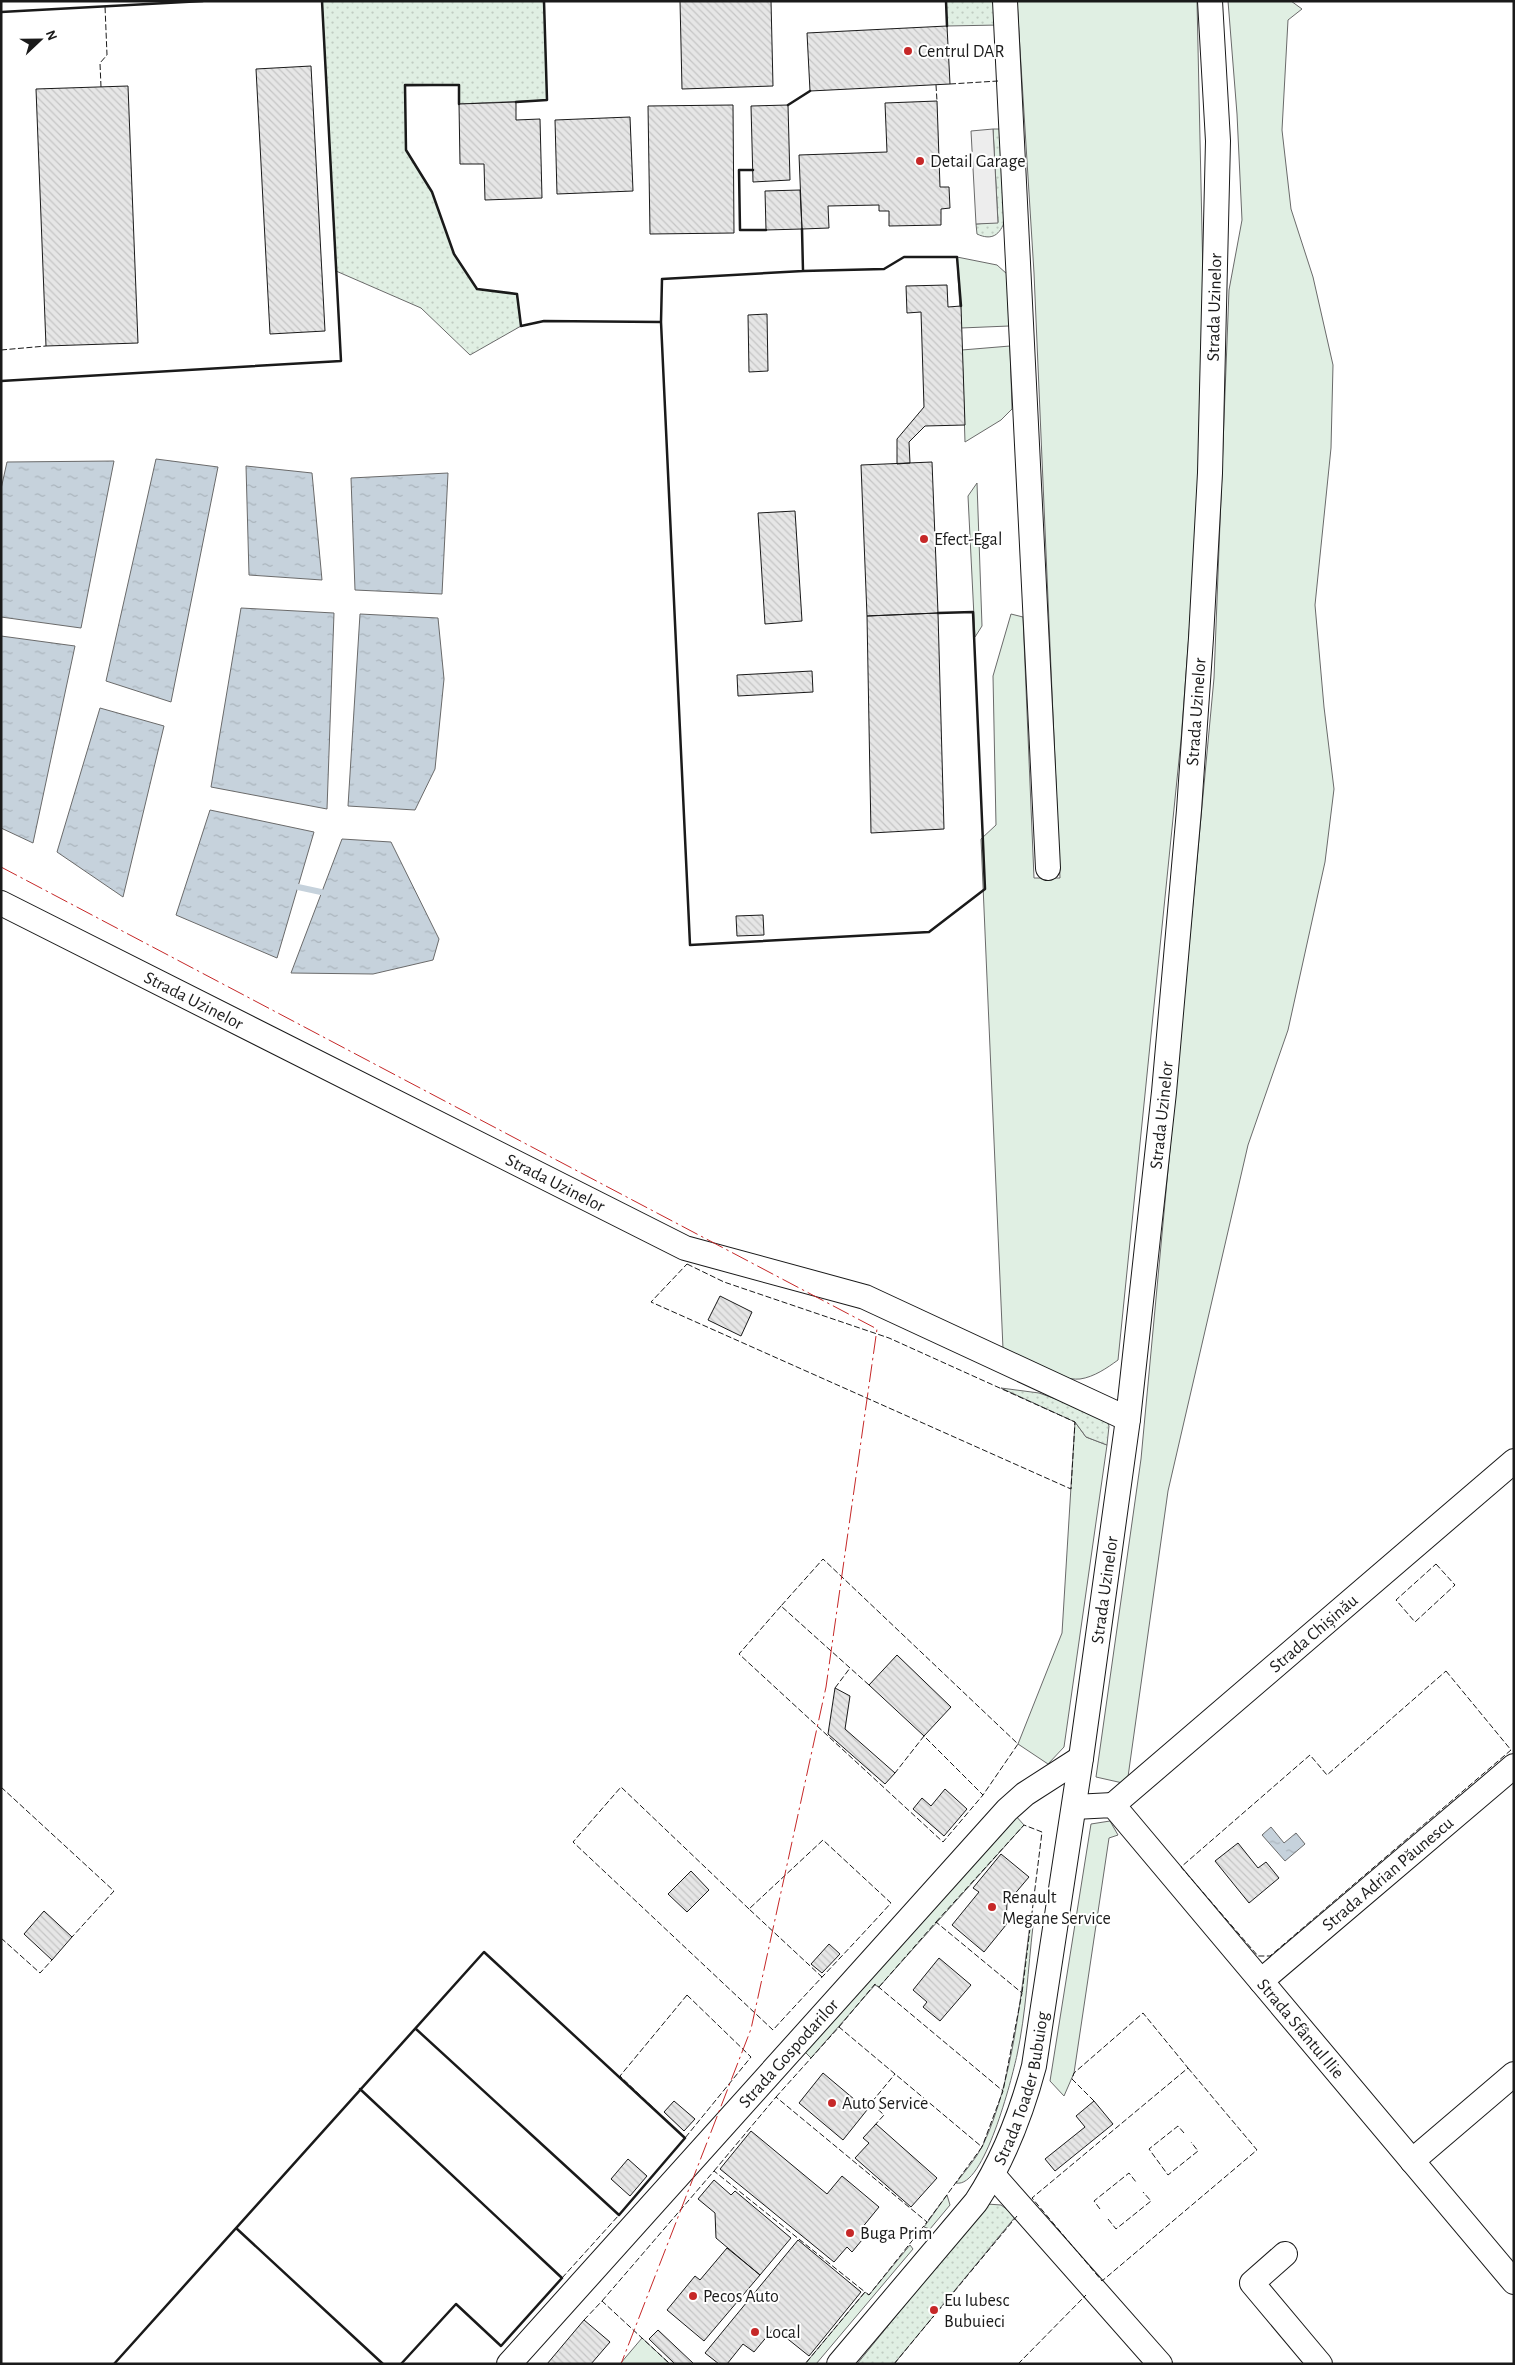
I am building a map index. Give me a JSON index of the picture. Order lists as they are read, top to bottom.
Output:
{
  "streets": {
    "street": [
      "Strada Uzinelor",
      "Strada Chișinău",
      "Strada Adrian Păunescu",
      "Strada Sfântul Ilie",
      "Strada Gospodarilor",
      "Strada Toader Bubuiog"
    ]
  },
  "crossings": [
    ["Strada Uzinelor", "Strada Gospodarilor"],
    ["Strada Uzinelor", "Strada Toader Bubuiog"],
    ["Strada Chișinău", "Strada Sfântul Ilie"],
    ["Strada Adrian Păunescu", "Strada Sfântul Ilie"],
    ["Strada Gospodarilor", "Strada Toader Bubuiog"]
  ],
  "places": [
    "Centrul DAR",
    "Detail Garage",
    "Efect-Egal",
    "Renault Megane Service",
    "Auto Service",
    "Buga Prim",
    "Pecos Auto",
    "Eu Iubesc Bubuieci",
    "Local"
  ],
  "north": "right"
}
